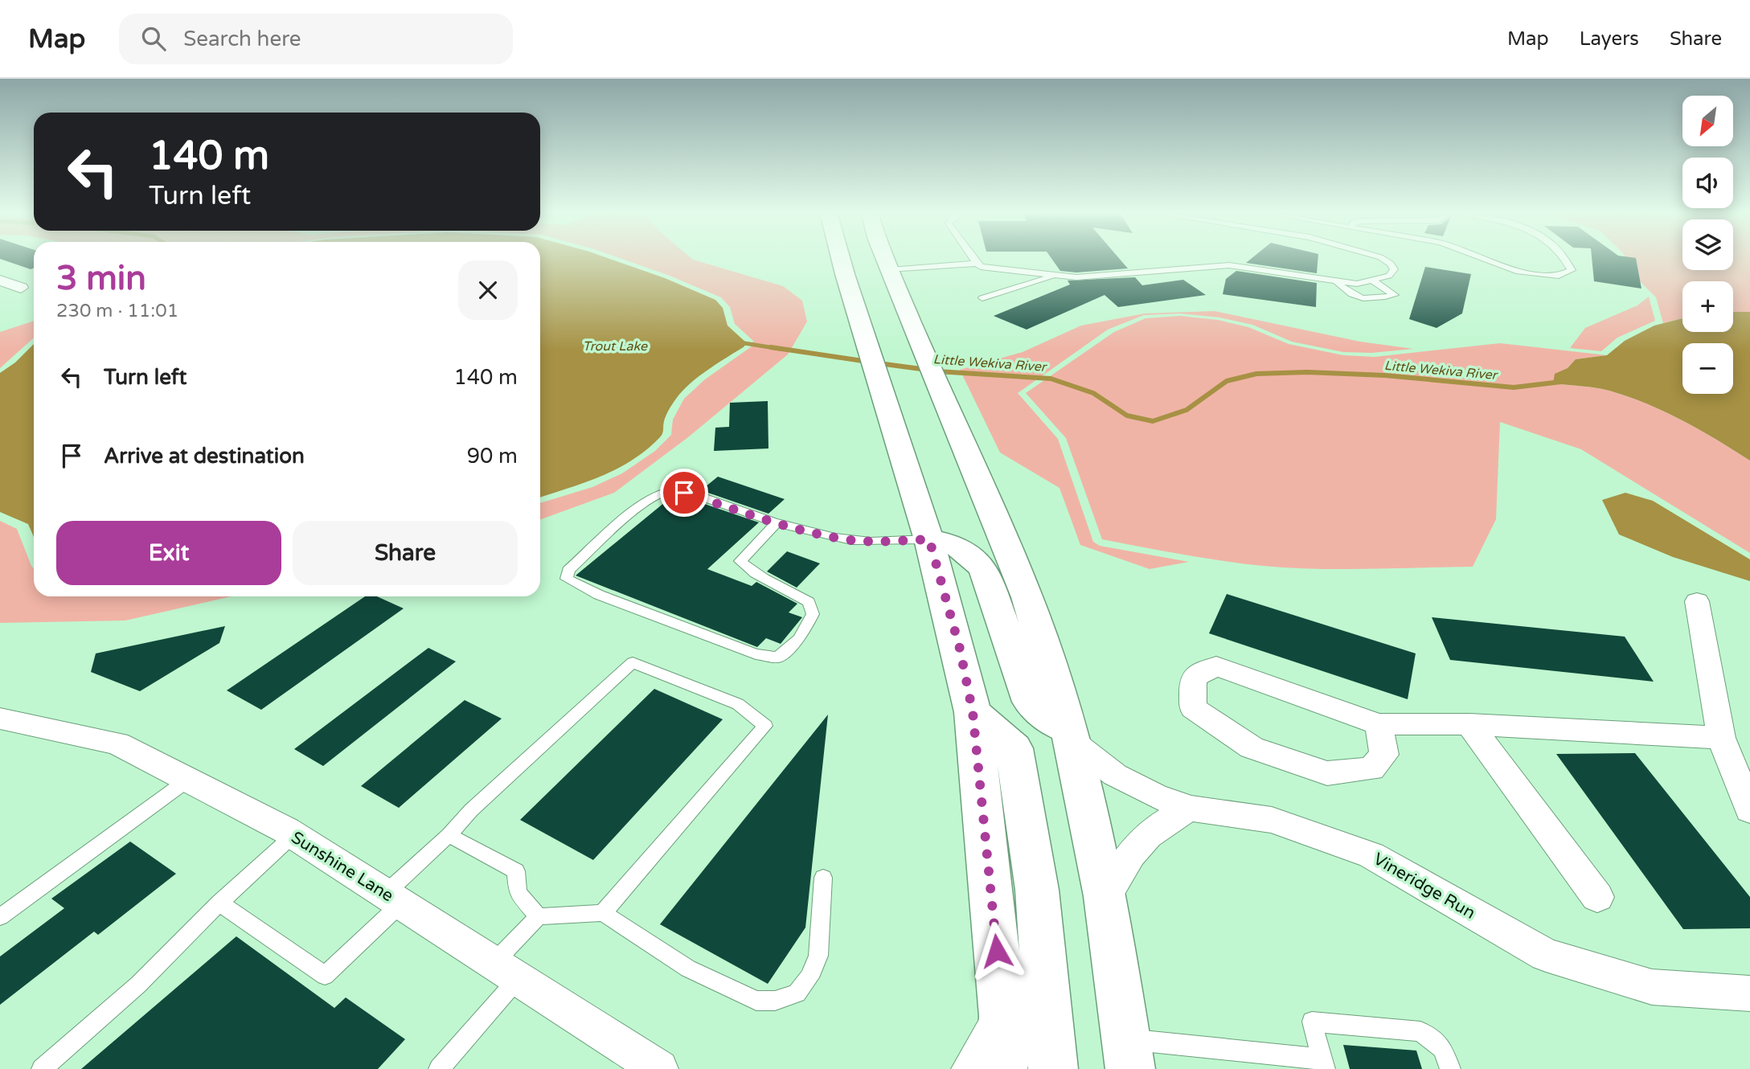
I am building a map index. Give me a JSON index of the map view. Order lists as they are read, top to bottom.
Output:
{
  "streets": {
    "street": ["Sunshine Lane", "Vineridge Run"]
  },
  "water": ["Trout Lake", "Little Wekiva River"],
  "north": "bottom left",
  "page": {
    "header": "Map",
    "search": "Search here",
    "nav": ["Map", "Layers", "Share"],
    "map_buttons": ["+", "−"],
    "turn": ["140 m", "Turn left"],
    "heading": ["3 min", "230 m · 11:01"],
    "list": [
      {
        "name": "Turn left",
        "value": "140 m"
      },
      {
        "name": "Arrive at destination",
        "value": "90 m"
      }
    ],
    "buttons": ["Exit", "Share"]
  }
}
